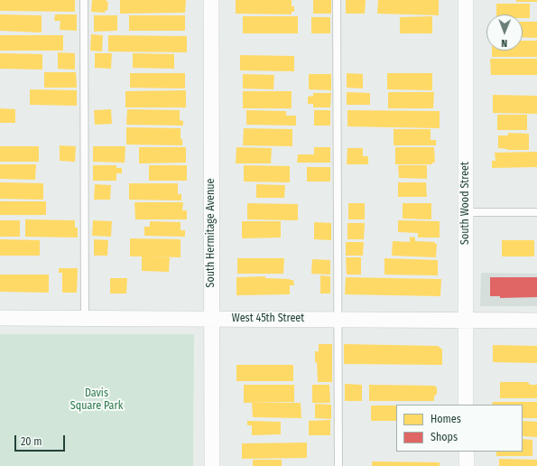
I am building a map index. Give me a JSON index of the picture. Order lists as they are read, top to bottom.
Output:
{
  "streets": {
    "street": ["South Wood Street", "South Hermitage Avenue", "West 45th Street"]
  },
  "crossings": [
    ["South Wood Street", "West 45th Street"],
    ["South Hermitage Avenue", "West 45th Street"]
  ],
  "parks": ["Davis Square Park"],
  "legend": ["Homes", "Shops"],
  "scale_bar": "20 m",
  "north": "bottom"
}
